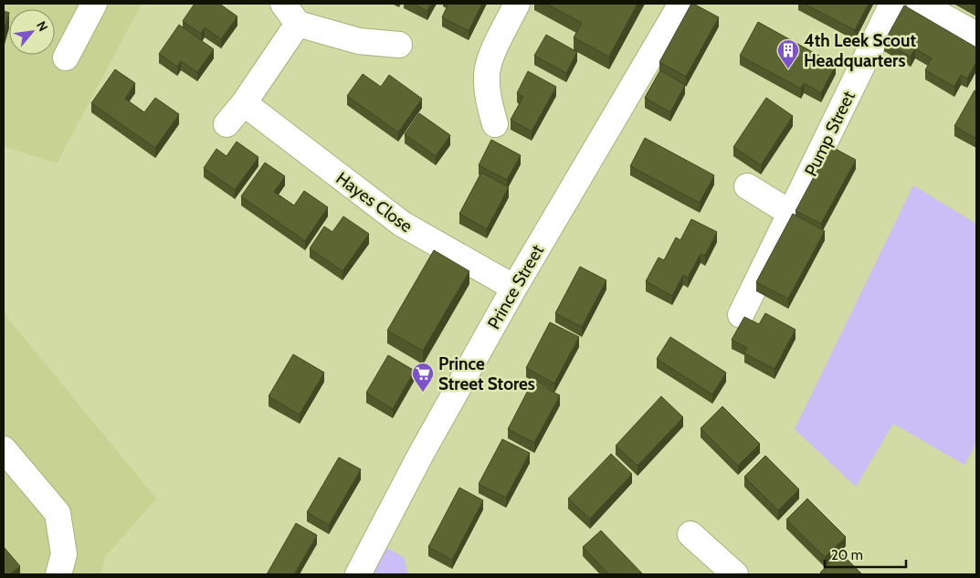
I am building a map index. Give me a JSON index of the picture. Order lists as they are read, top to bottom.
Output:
{
  "streets": {
    "street": ["Pump Street", "Hayes Close", "Prince Street"]
  },
  "crossings": [
    ["Hayes Close", "Prince Street"]
  ],
  "places": {
    "building": ["4th Leek Scout Headquarters"],
    "supermarket": ["Prince Street Stores"]
  },
  "scale_bar": "20 m",
  "north": "top right"
}
